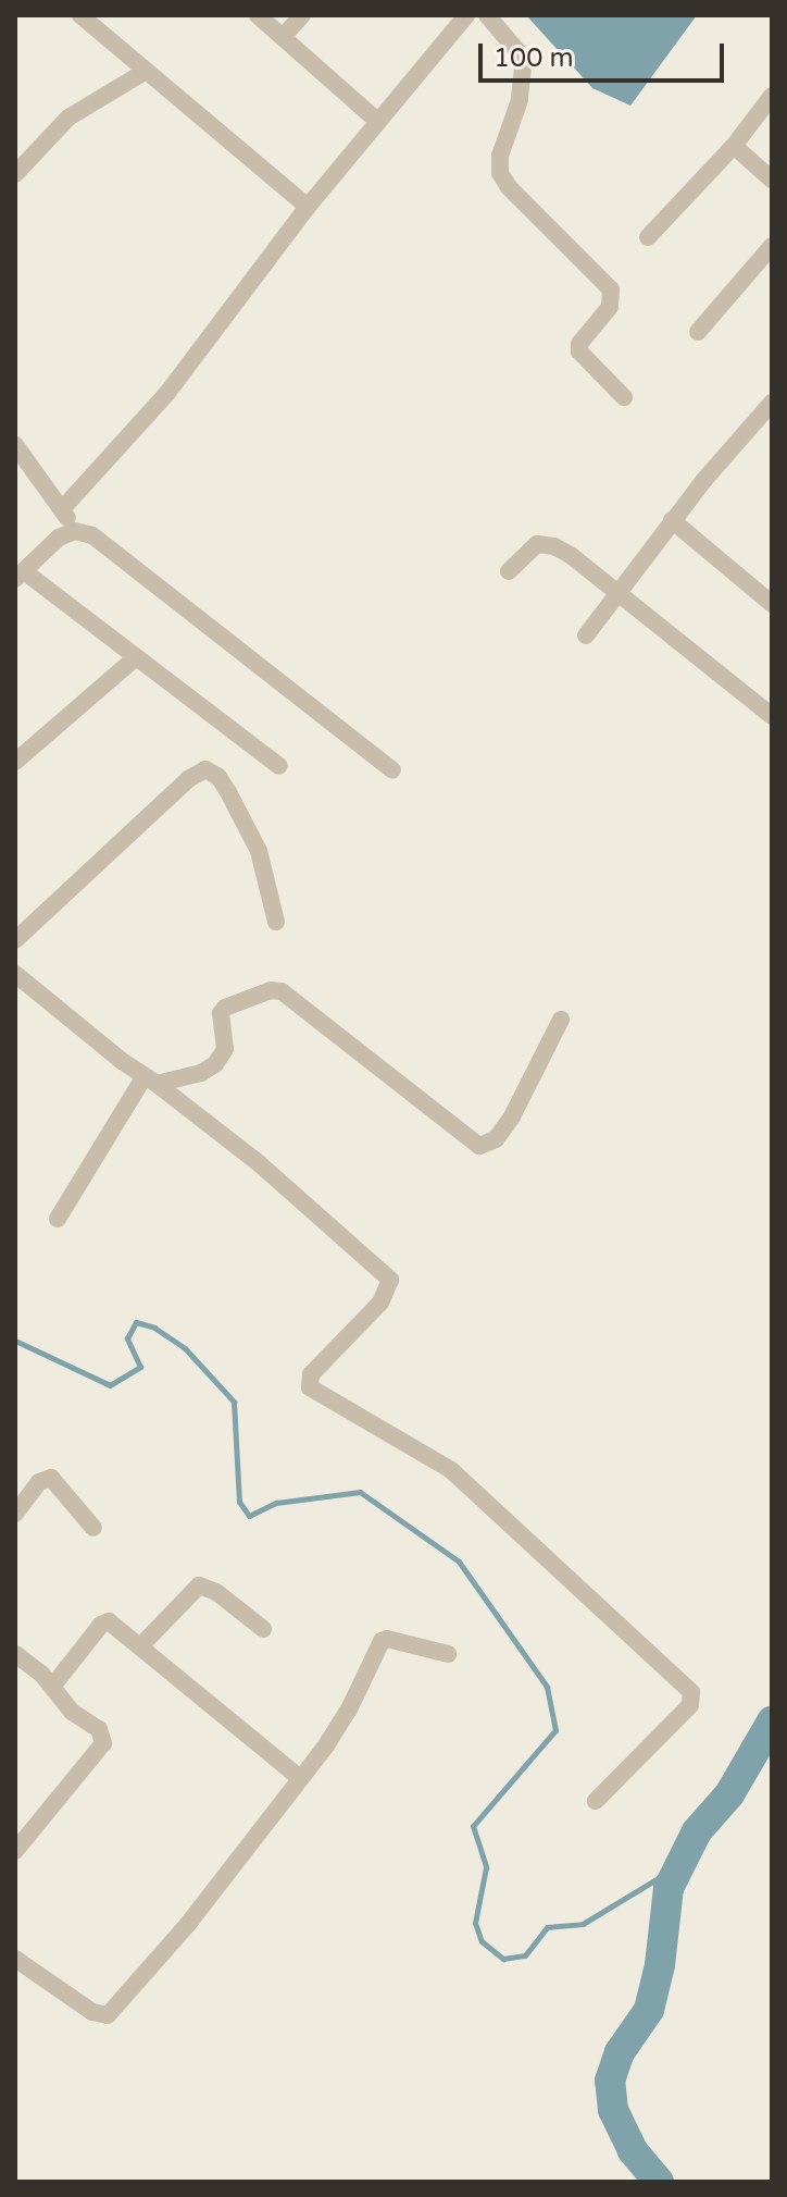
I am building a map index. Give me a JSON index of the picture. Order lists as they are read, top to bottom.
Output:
{
  "scale_bar": "100 m"
}
